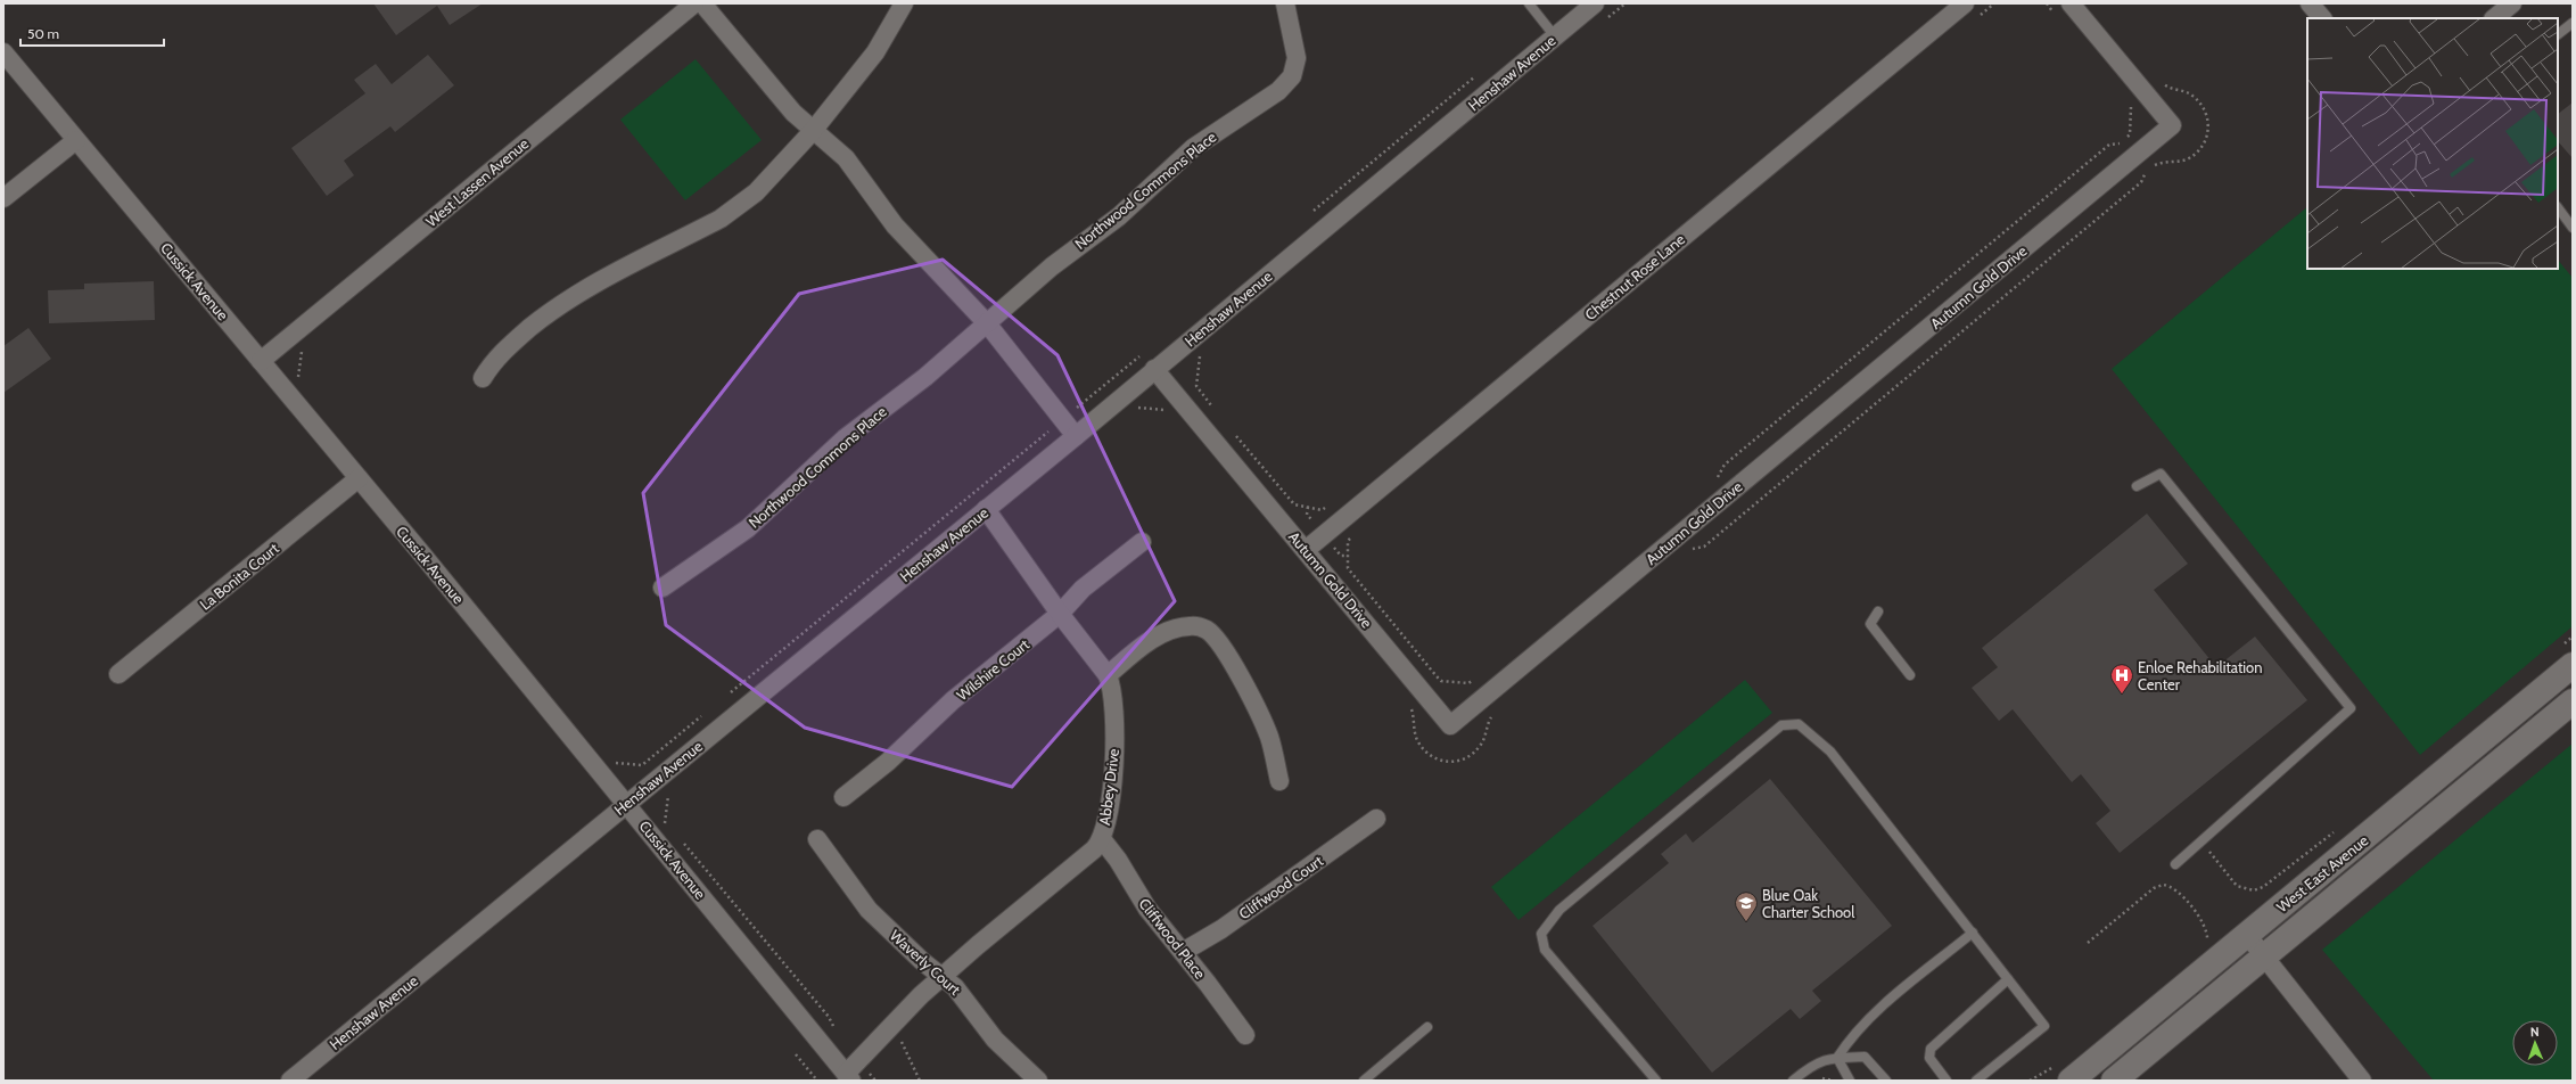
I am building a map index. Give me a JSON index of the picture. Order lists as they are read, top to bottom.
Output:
{
  "streets": {
    "main road": ["West East Avenue"],
    "street": [
      "Henshaw Avenue",
      "West Lassen Avenue",
      "Northwood Commons Place",
      "Chestnut Rose Lane",
      "Cussick Avenue",
      "Autumn Gold Drive",
      "La Bonita Court",
      "Wilshire Court",
      "Abbey Drive",
      "Cliffwood Court",
      "Cliffwood Place",
      "Waverly Court"
    ]
  },
  "crossings": [
    ["Henshaw Avenue", "Cussick Avenue"],
    ["Henshaw Avenue", "Autumn Gold Drive"],
    ["Henshaw Avenue", "Abbey Drive"],
    ["West Lassen Avenue", "Cussick Avenue"],
    ["Chestnut Rose Lane", "Autumn Gold Drive"],
    ["Cussick Avenue", "La Bonita Court"],
    ["Cussick Avenue", "Abbey Drive"],
    ["Wilshire Court", "Abbey Drive"],
    ["Abbey Drive", "Cliffwood Place"],
    ["Abbey Drive", "Waverly Court"],
    ["Cliffwood Court", "Cliffwood Place"]
  ],
  "places": {
    "hospital": ["Enloe Rehabilitation Center"],
    "school or university": ["Blue Oak Charter School"]
  },
  "scale_bar": "50 m",
  "north": "top"
}
